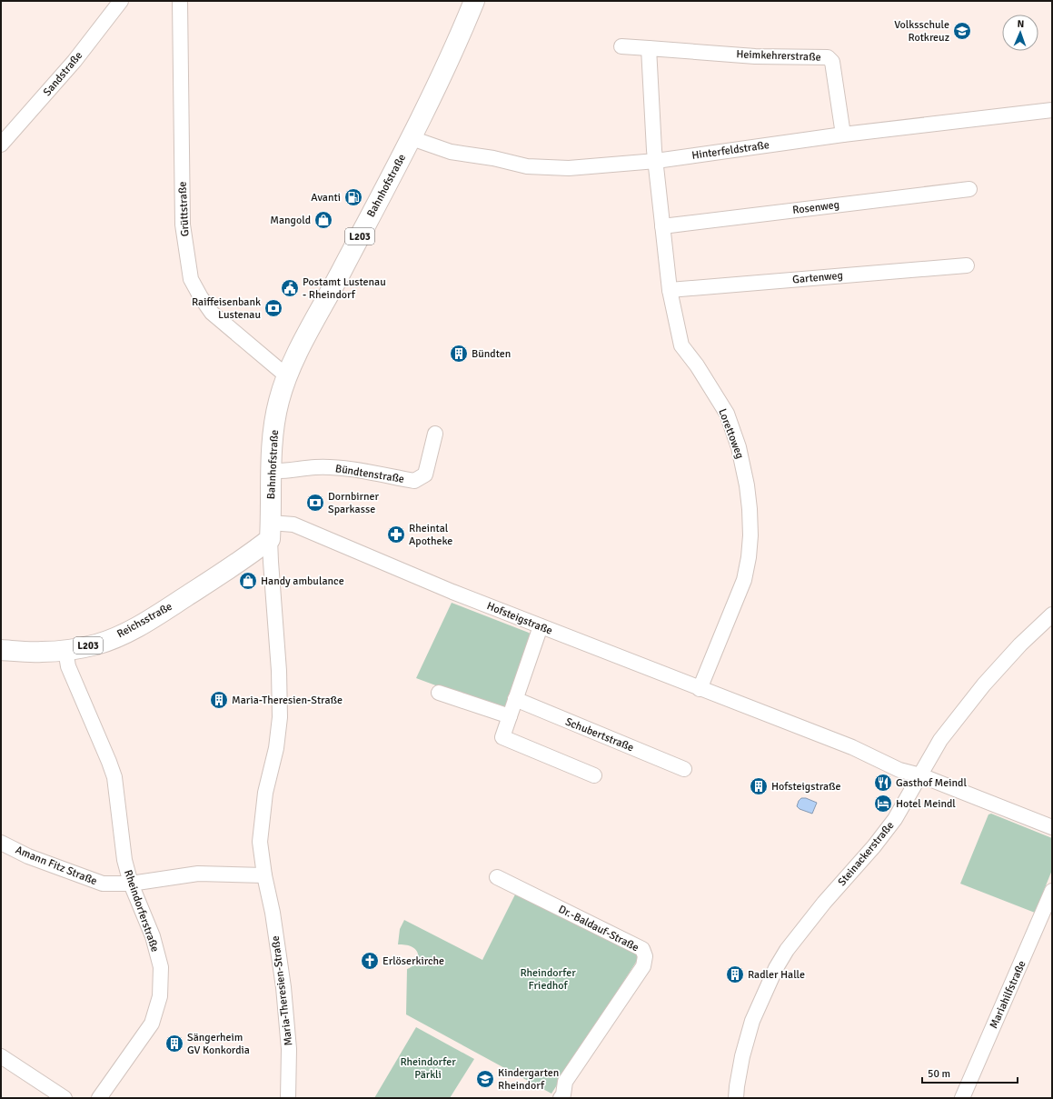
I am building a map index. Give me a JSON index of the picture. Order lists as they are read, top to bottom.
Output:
{
  "streets": {
    "main road": ["Bahnhofstraße", "L203", "Reichsstraße"],
    "street": [
      "Heimkehrerstraße",
      "Sandstraße",
      "Hinterfeldstraße",
      "Rosenweg",
      "Grüttstraße",
      "Gartenweg",
      "Lorettoweg",
      "Bündtenstraße",
      "Hofsteigstraße",
      "Schubertstraße",
      "Steinackerstraße",
      "Amann Fitz Straße",
      "Rheindorferstraße",
      "Dr.-Baldauf-Straße",
      "Maria-Theresien-Straße",
      "Mariahilfstraße"
    ]
  },
  "crossings": [
    ["Heimkehrerstraße", "Hinterfeldstraße"],
    ["Hinterfeldstraße", "Bahnhofstraße"],
    ["Hinterfeldstraße", "Lorettoweg"],
    ["Bahnhofstraße", "Grüttstraße"],
    ["Bahnhofstraße", "Bündtenstraße"],
    ["Bahnhofstraße", "Hofsteigstraße"],
    ["Bahnhofstraße", "Reichsstraße"],
    ["Bahnhofstraße", "Maria-Theresien-Straße"],
    ["Rosenweg", "Lorettoweg"],
    ["Gartenweg", "Lorettoweg"],
    ["Lorettoweg", "Hofsteigstraße"],
    ["Hofsteigstraße", "Reichsstraße"],
    ["Hofsteigstraße", "Steinackerstraße"],
    ["Hofsteigstraße", "Maria-Theresien-Straße"],
    ["Reichsstraße", "Rheindorferstraße"],
    ["Reichsstraße", "Maria-Theresien-Straße"],
    ["Amann Fitz Straße", "Rheindorferstraße"],
    ["Amann Fitz Straße", "Maria-Theresien-Straße"]
  ],
  "parks": ["Rheindorfer Friedhof", "Rheindorfer Pärkli"],
  "places": {
    "school or university": ["Volksschule Rotkreuz", "Kindergarten Rheindorf"],
    "fuel station": ["Avanti"],
    "shop": ["Mangold", "Handy ambulance"],
    "public building": ["Postamt Lustenau - Rheindorf"],
    "bank": ["Raiffeisenbank Lustenau", "Dornbirner Sparkasse"],
    "building": [
      "Bündten",
      "Maria-Theresien-Straße",
      "Hofsteigstraße",
      "Radler Halle",
      "Sängerheim GV Konkordia"
    ],
    "pharmacy": ["Rheintal Apotheke"],
    "restaurant": ["Gasthof Meindl"],
    "hotel": ["Hotel Meindl"],
    "church": ["Erlöserkirche"]
  },
  "scale_bar": "50 m",
  "north": "top"
}
